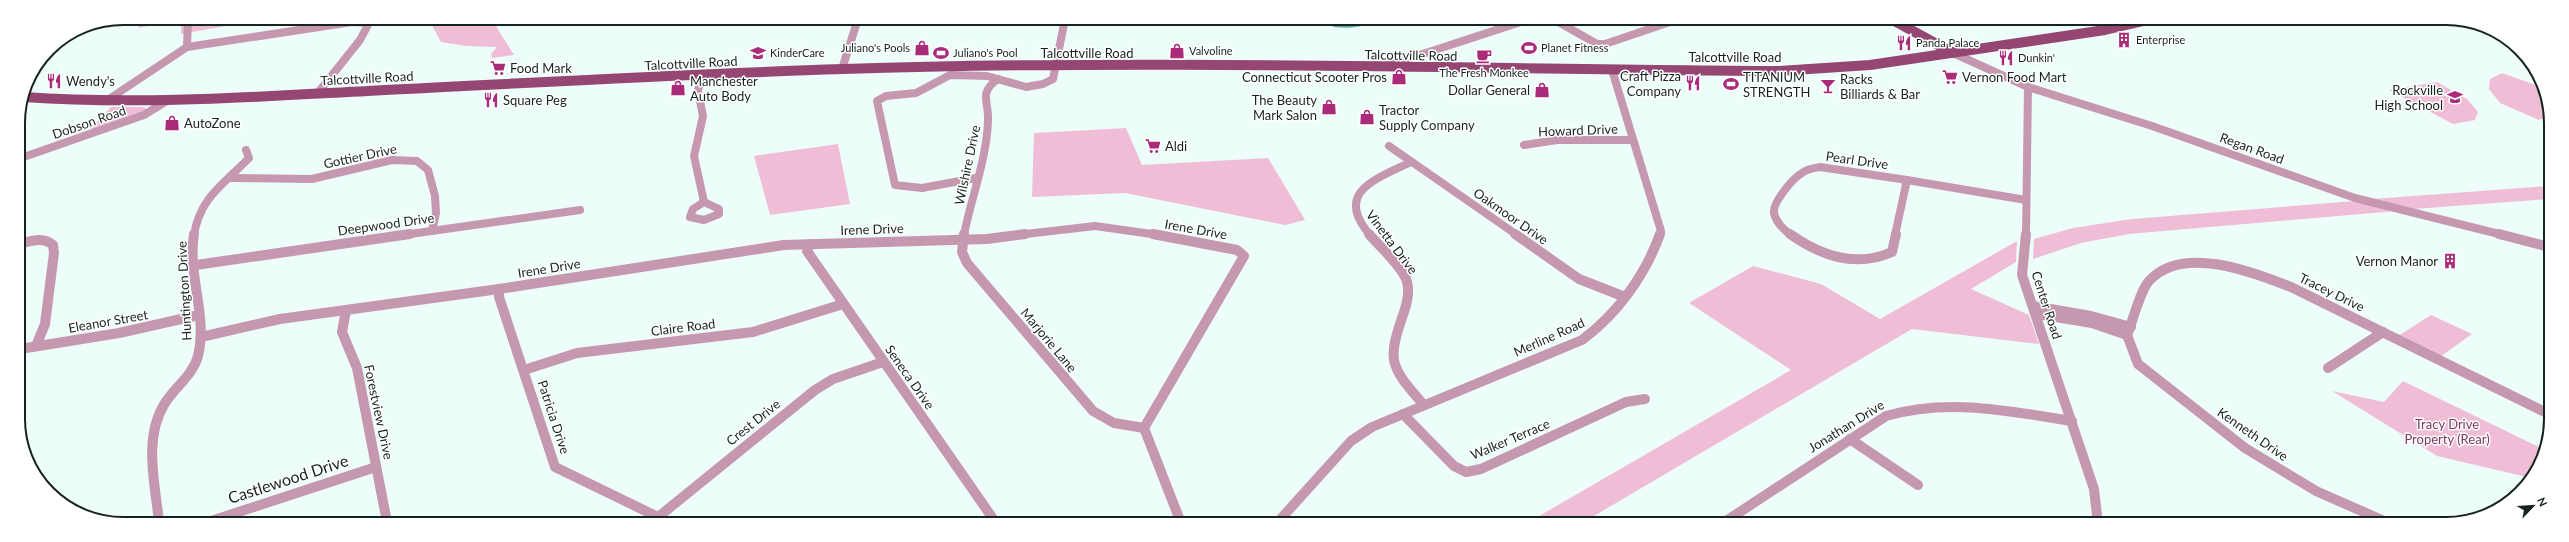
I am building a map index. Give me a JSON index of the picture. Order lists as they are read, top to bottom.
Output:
{
  "streets": {
    "main road": ["Talcottville Road"],
    "street": [
      "Dobson Road",
      "Howard Drive",
      "Regan Road",
      "Gottier Drive",
      "Pearl Drive",
      "Wilshire Drive",
      "Oakmoor Drive",
      "Deepwood Drive",
      "Irene Drive",
      "Vinetta Drive",
      "Huntington Drive",
      "Tracey Drive",
      "Center Road",
      "Eleanor Street",
      "Claire Road",
      "Merline Road",
      "Marjorie Lane",
      "Seneca Drive",
      "Forestview Drive",
      "Patricia Drive",
      "Crest Drive",
      "Jonathan Drive",
      "Kenneth Drive",
      "Walker Terrace",
      "Castlewood Drive"
    ]
  },
  "crossings": [
    ["Talcottville Road", "Dobson Road"],
    ["Talcottville Road", "Regan Road"],
    ["Talcottville Road", "Merline Road"],
    ["Howard Drive", "Merline Road"],
    ["Regan Road", "Center Road"],
    ["Gottier Drive", "Deepwood Drive"],
    ["Gottier Drive", "Huntington Drive"],
    ["Pearl Drive", "Center Road"],
    ["Wilshire Drive", "Irene Drive"],
    ["Wilshire Drive", "Marjorie Lane"],
    ["Oakmoor Drive", "Vinetta Drive"],
    ["Oakmoor Drive", "Merline Road"],
    ["Deepwood Drive", "Huntington Drive"],
    ["Irene Drive", "Huntington Drive"],
    ["Irene Drive", "Marjorie Lane"],
    ["Irene Drive", "Seneca Drive"],
    ["Irene Drive", "Forestview Drive"],
    ["Irene Drive", "Patricia Drive"],
    ["Vinetta Drive", "Merline Road"],
    ["Huntington Drive", "Eleanor Street"],
    ["Tracey Drive", "Kenneth Drive"],
    ["Center Road", "Jonathan Drive"],
    ["Claire Road", "Seneca Drive"],
    ["Claire Road", "Patricia Drive"],
    ["Merline Road", "Walker Terrace"],
    ["Seneca Drive", "Crest Drive"],
    ["Forestview Drive", "Castlewood Drive"]
  ],
  "parks": ["Tracy Drive Property (Rear)"],
  "places": {
    "building": ["Enterprise", "Vernon Manor"],
    "restaurant": [
      "Panda Palace",
      "Dunkin'",
      "Wendy's",
      "Craft Pizza Company",
      "Square Peg"
    ],
    "shop": [
      "Juliano's Pools",
      "Valvoline",
      "Connecticut Scooter Pros",
      "Manchester Auto Body",
      "Dollar General",
      "The Beauty Mark Salon",
      "Tractor Supply Company",
      "AutoZone"
    ],
    "sports": ["Planet Fitness", "Juliano's Pool", "TITANIUM STRENGTH"],
    "school or university": ["KinderCare", "Rockville High School"],
    "cafe": ["The Fresh Monkee"],
    "supermarket": ["Food Mark", "Vernon Food Mart", "Aldi"],
    "bar": ["Racks Billiards & Bar"]
  },
  "north": "top right"
}
